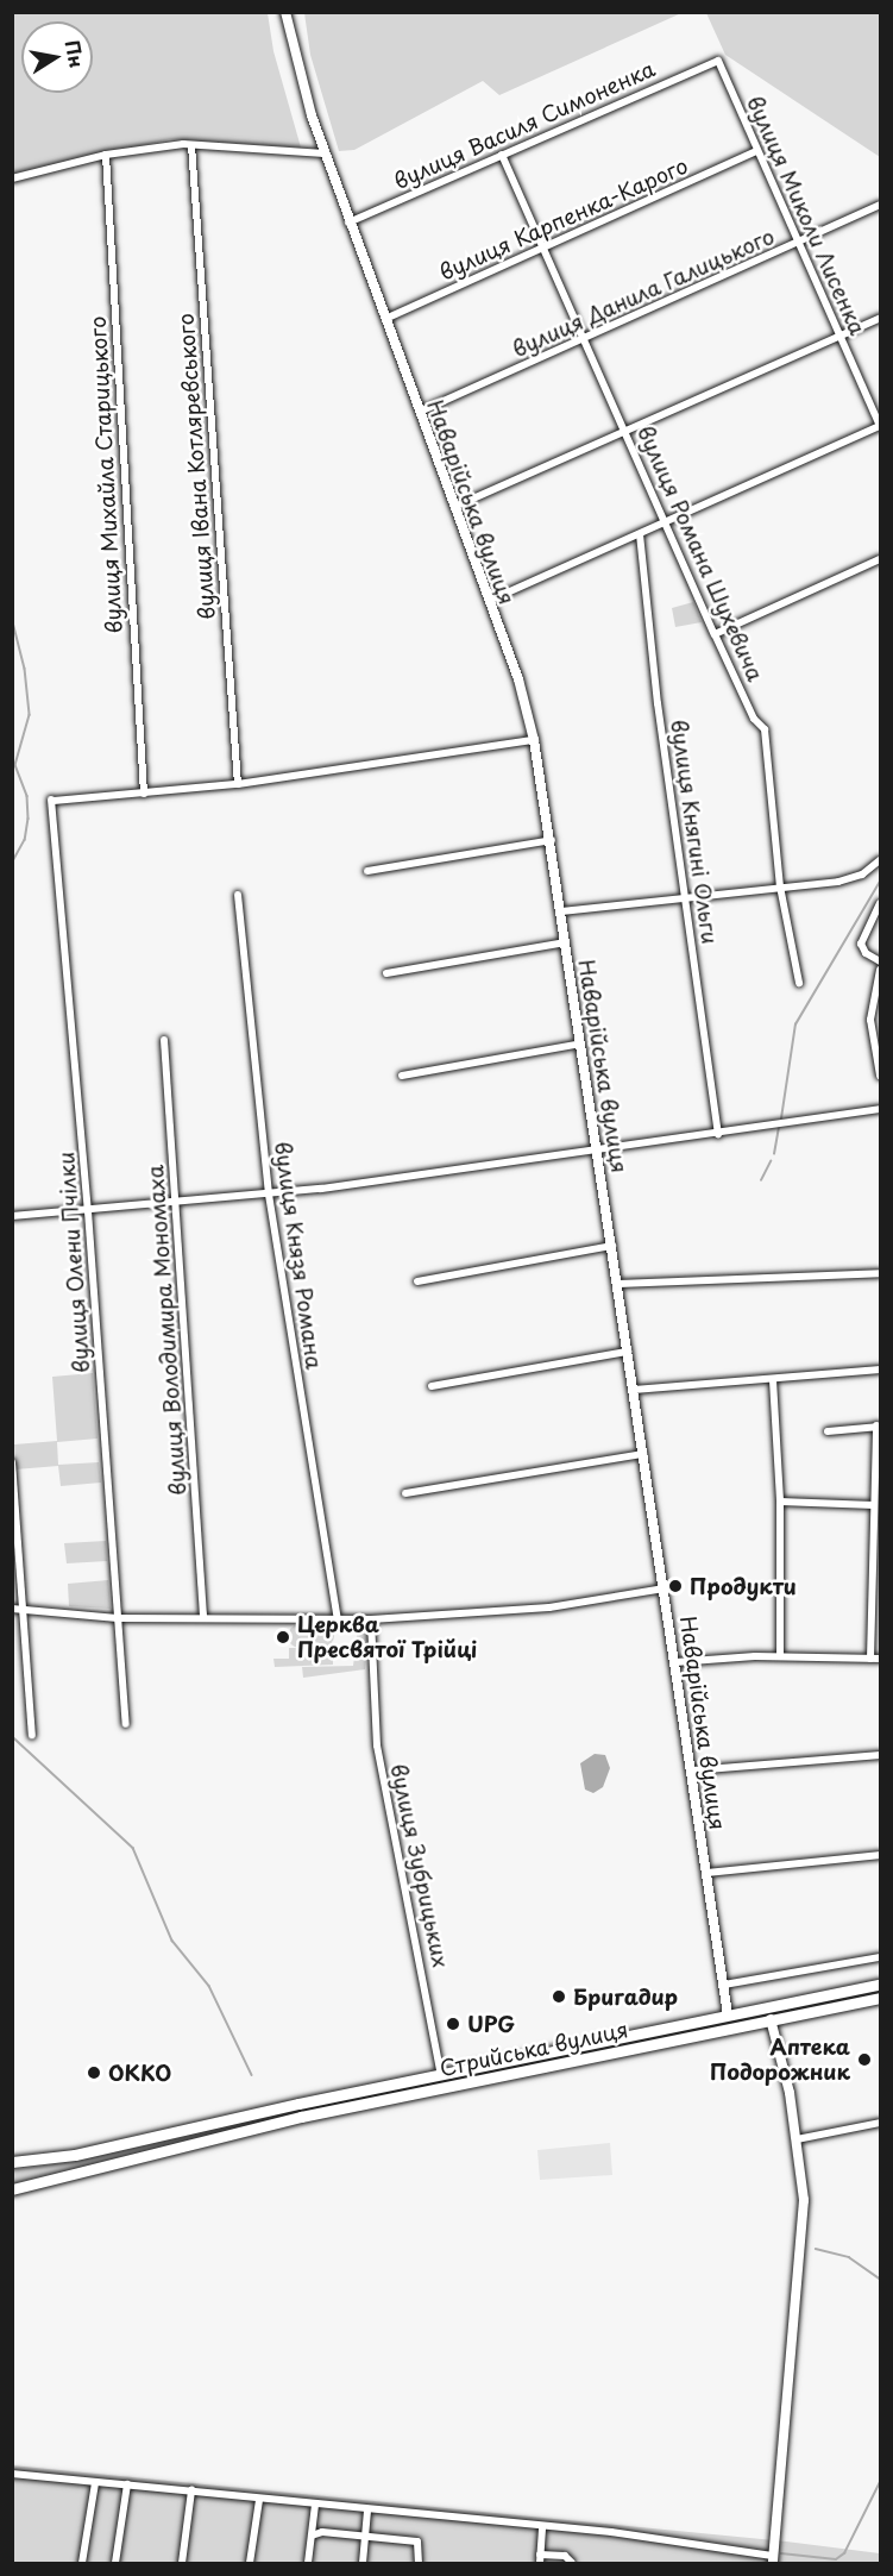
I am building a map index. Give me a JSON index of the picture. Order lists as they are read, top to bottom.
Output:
{
  "streets": {
    "highway": ["Стрийська вулиця"],
    "street": [
      "вулиця Василя Симоненка",
      "вулиця Миколи Лисенка",
      "вулиця Карпенка-Карого",
      "вулиця Данила Галицького",
      "вулиця Івана Котляревського",
      "вулиця Михайла Старицького",
      "Наварійська вулиця",
      "вулиця Романа Шухевича",
      "вулиця Княгині Ольги",
      "вулиця Князя Романа",
      "вулиця Олени Пчілки",
      "вулиця Володимира Мономаха",
      "вулиця Зубрицьких"
    ]
  },
  "crossings": [
    ["вулиця Василя Симоненка", "вулиця Миколи Лисенка"],
    ["вулиця Василя Симоненка", "Наварійська вулиця"],
    ["вулиця Василя Симоненка", "вулиця Романа Шухевича"],
    ["вулиця Миколи Лисенка", "вулиця Карпенка-Карого"],
    ["вулиця Миколи Лисенка", "вулиця Данила Галицького"],
    ["вулиця Карпенка-Карого", "Наварійська вулиця"],
    ["вулиця Карпенка-Карого", "вулиця Романа Шухевича"],
    ["вулиця Данила Галицького", "Наварійська вулиця"],
    ["вулиця Данила Галицького", "вулиця Романа Шухевича"],
    ["вулиця Михайла Старицького", "вулиця Олени Пчілки"],
    ["Наварійська вулиця", "Стрийська вулиця"],
    ["вулиця Зубрицьких", "Стрийська вулиця"]
  ],
  "places": [
    "Продукти",
    "Церква Пресвятої Трійці",
    "Бригадир",
    "UPG",
    "Аптека Подорожник",
    "ОККО"
  ],
  "north": "right"
}
